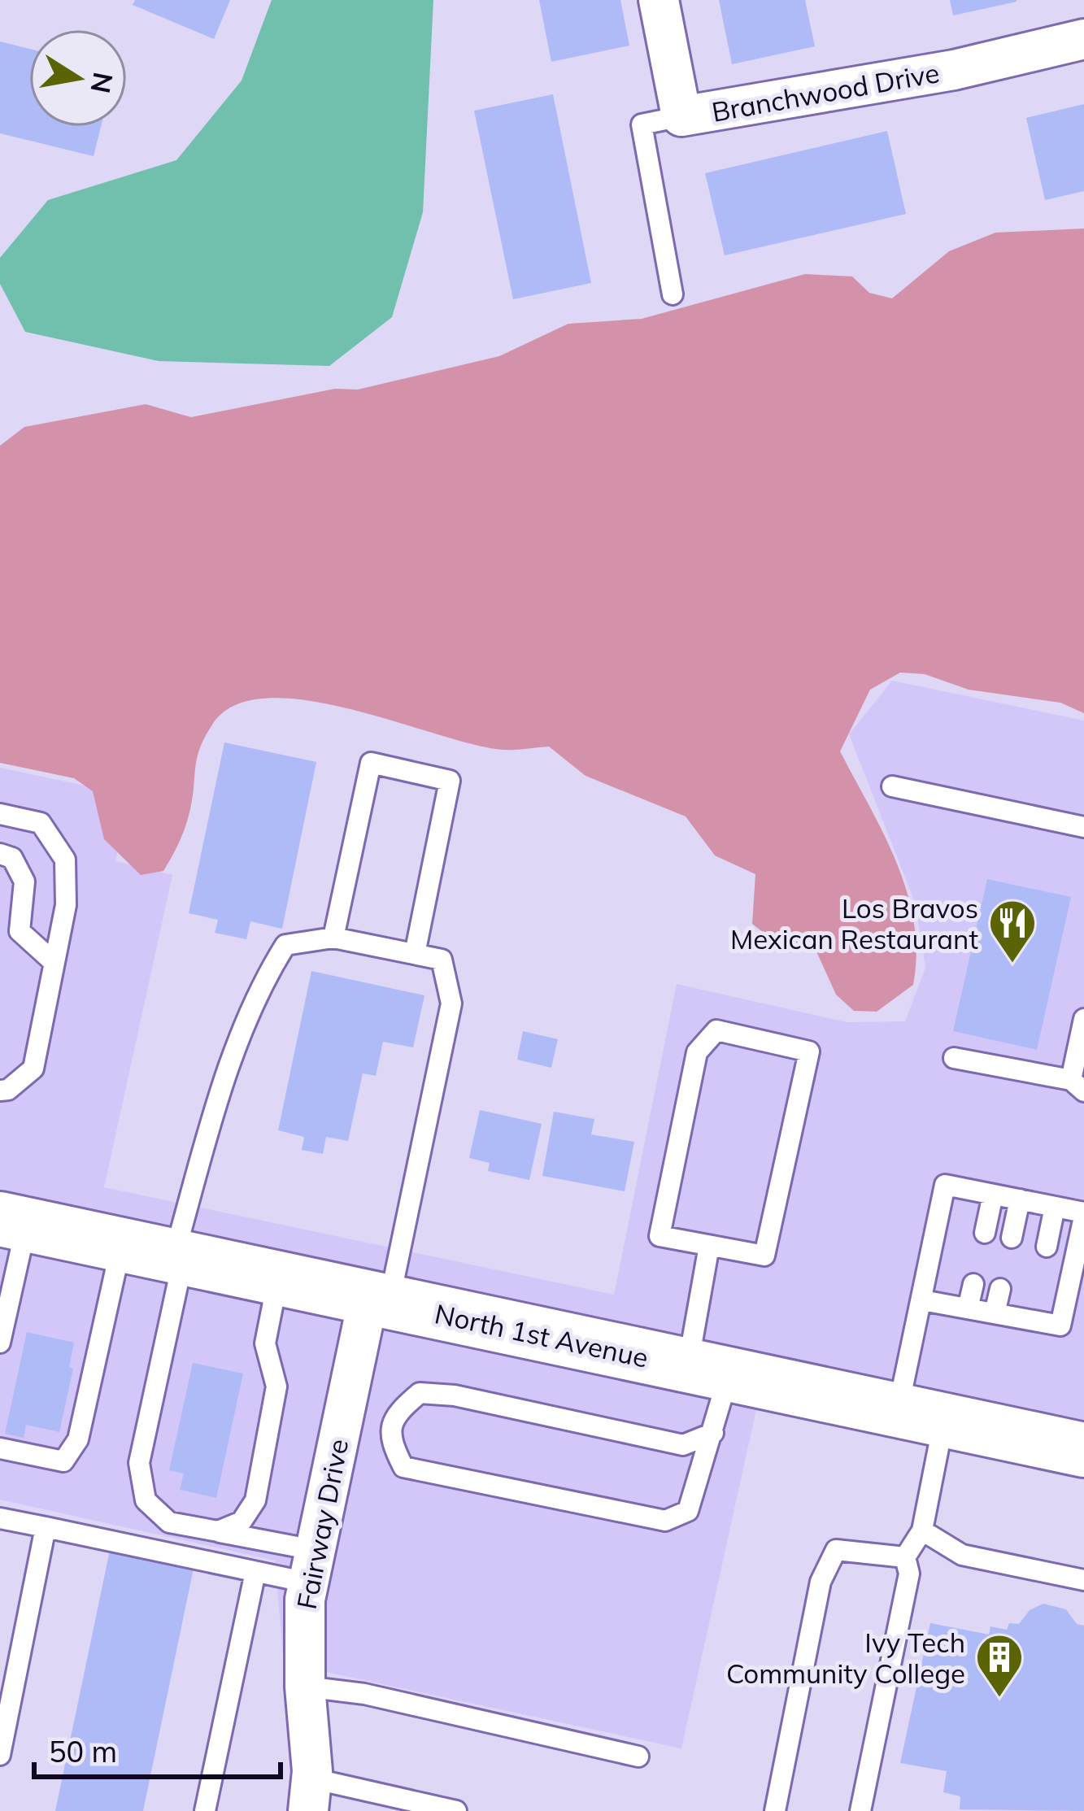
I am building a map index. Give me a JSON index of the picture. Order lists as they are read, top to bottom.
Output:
{
  "streets": {
    "main road": ["North 1st Avenue"],
    "street": ["Branchwood Drive", "Fairway Drive"]
  },
  "crossings": [
    ["North 1st Avenue", "Fairway Drive"]
  ],
  "places": {
    "restaurant": ["Los Bravos Mexican Restaurant"],
    "building": ["Ivy Tech Community College"]
  },
  "scale_bar": "50 m",
  "north": "right"
}
